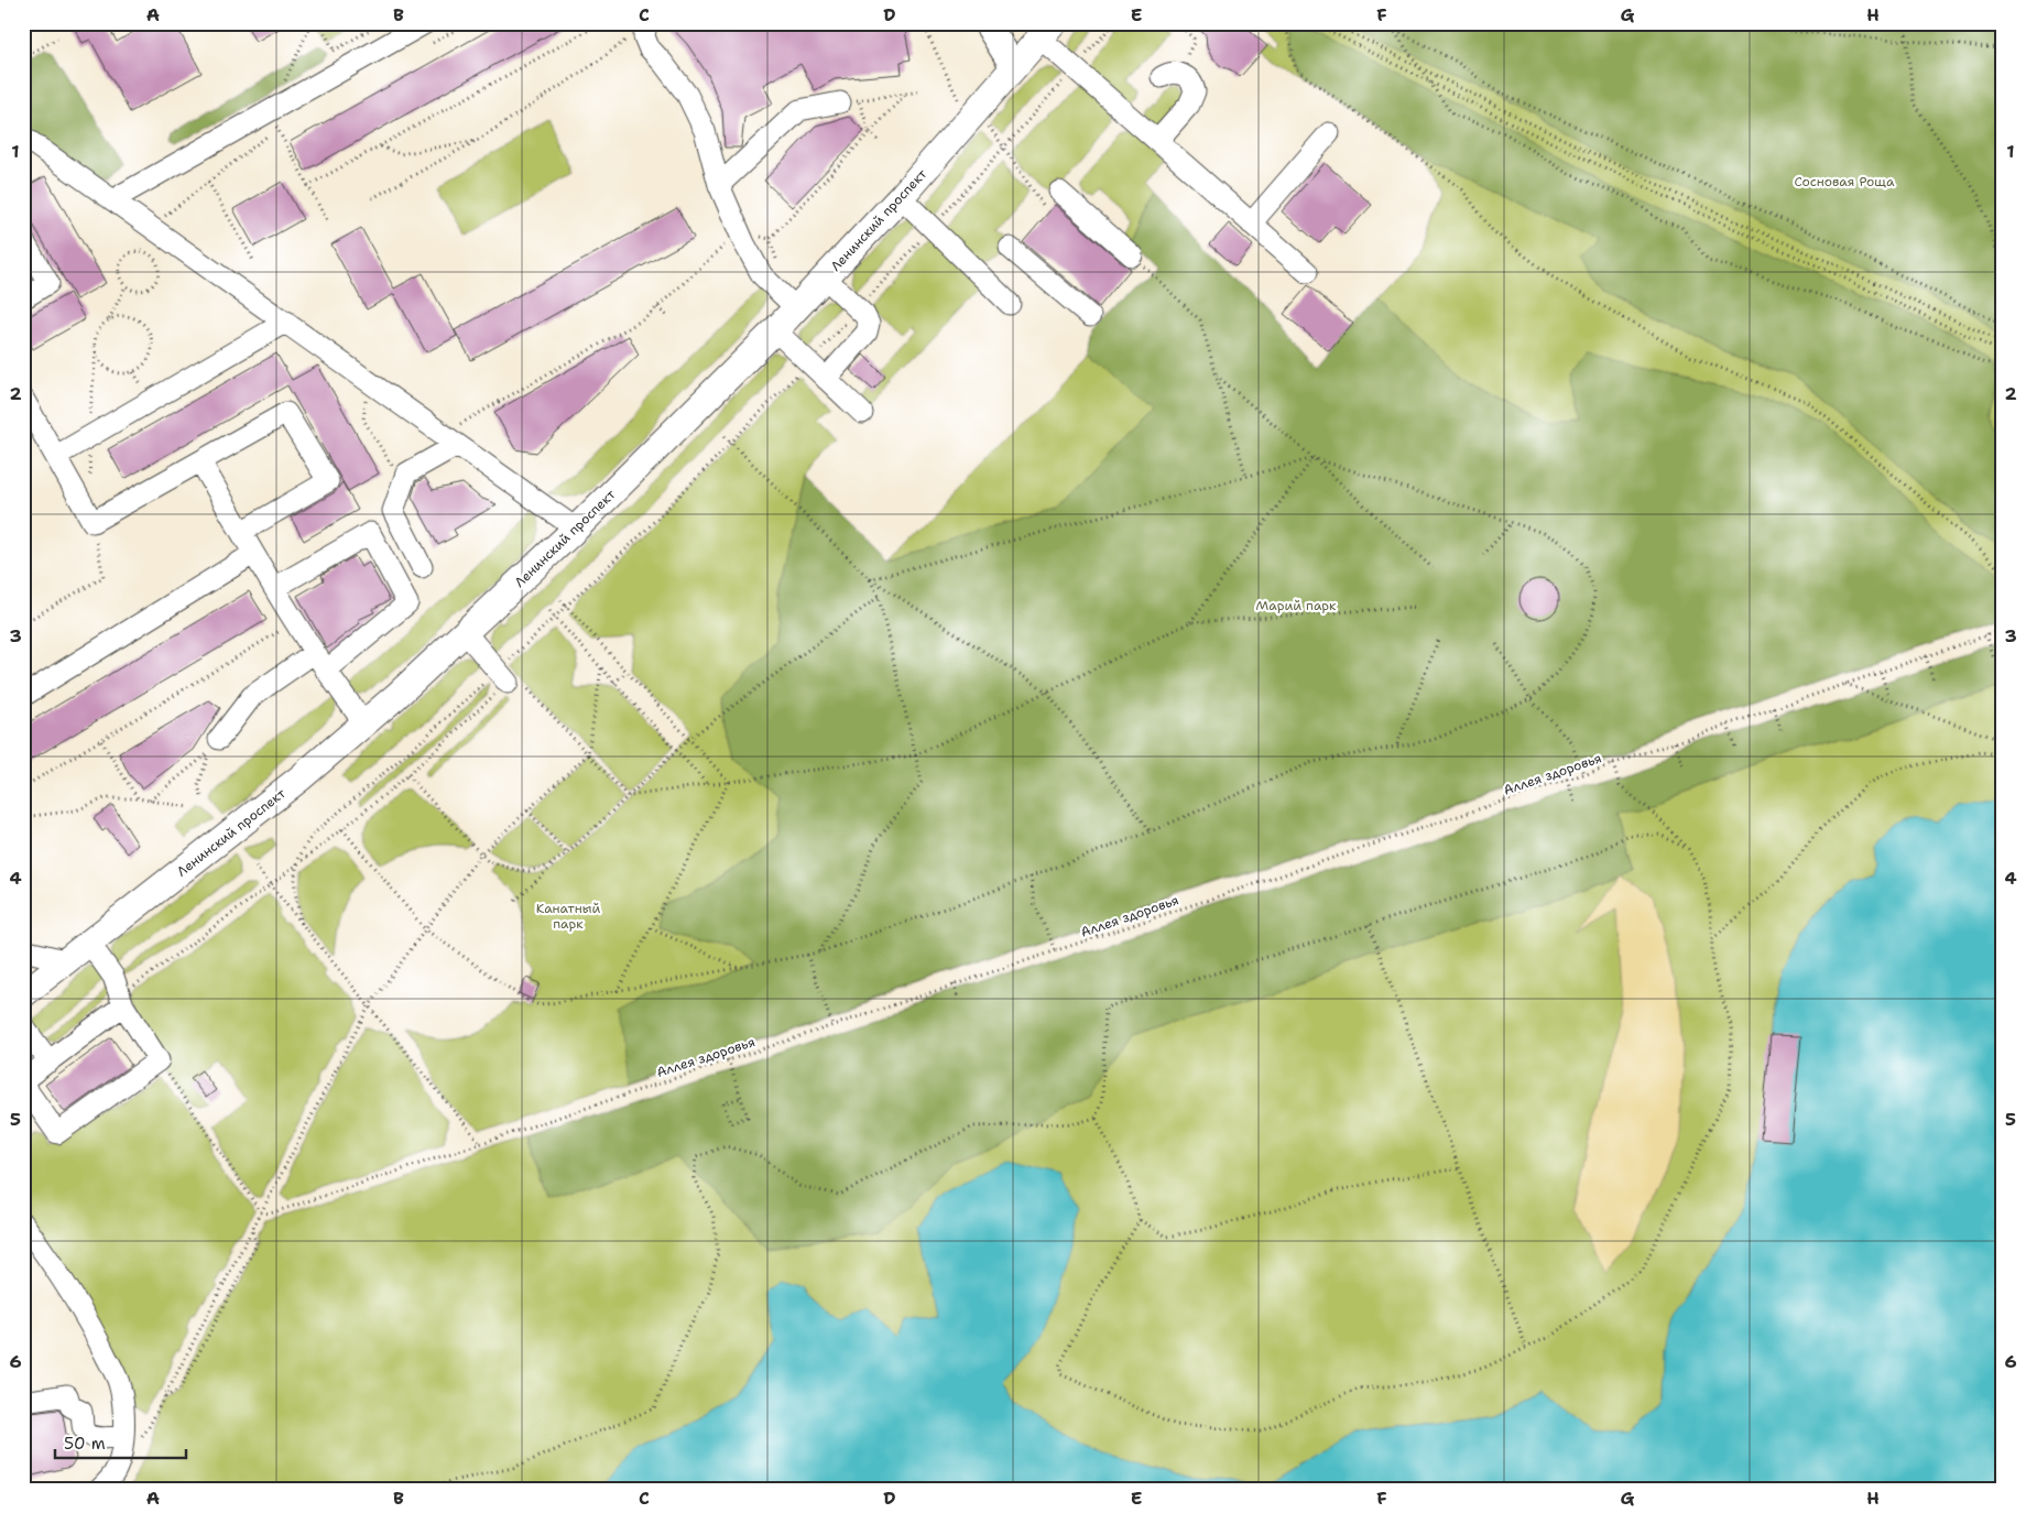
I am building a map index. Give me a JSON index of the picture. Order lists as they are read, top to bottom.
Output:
{
  "streets": {
    "main road": ["Ленинский проспект"],
    "path": ["Аллея здоровья"]
  },
  "parks": ["Сосновая Роща", "Марий парк", "Канатный парк"],
  "scale_bar": "50 m",
  "grid": {
    "columns": [
      "A",
      "B",
      "C",
      "D",
      "E",
      "F",
      "G",
      "H"
    ],
    "rows": [
      "1",
      "2",
      "3",
      "4",
      "5",
      "6"
    ]
  }
}
